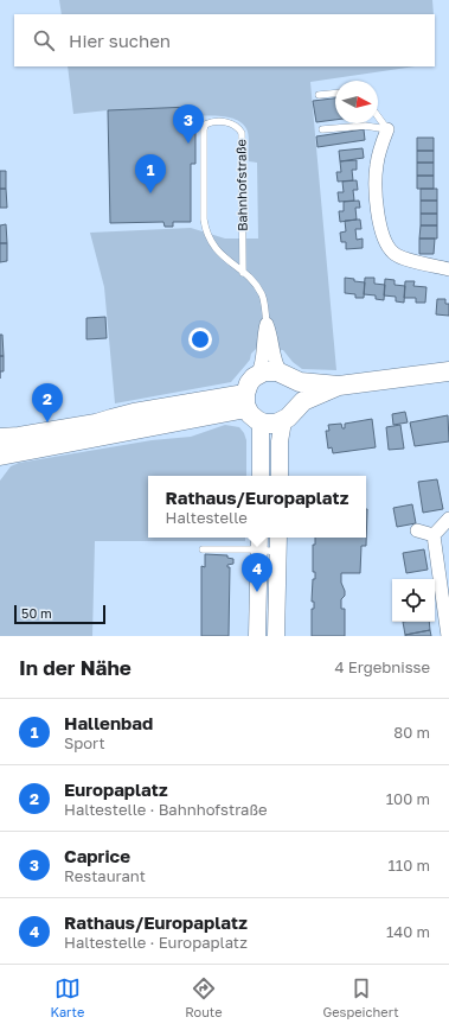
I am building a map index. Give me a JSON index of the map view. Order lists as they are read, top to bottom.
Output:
{
  "streets": {
    "main road": ["Bahnhofstraße"]
  },
  "scale_bar": "50 m",
  "north": "right",
  "page": {
    "search": "Hier suchen",
    "pins": [
      "3",
      "1",
      "2",
      "4"
    ],
    "popup": ["Rathaus/Europaplatz", "Haltestelle"],
    "scale": "50 m",
    "heading": ["In der Nähe", "4 Ergebnisse"],
    "list": [
      {
        "mark": "1",
        "name": "Hallenbad",
        "note": "Sport",
        "value": "80 m"
      },
      {
        "mark": "2",
        "name": "Europaplatz",
        "note": "Haltestelle · Bahnhofstraße",
        "value": "100 m"
      },
      {
        "mark": "3",
        "name": "Caprice",
        "note": "Restaurant",
        "value": "110 m"
      },
      {
        "mark": "4",
        "name": "Rathaus/Europaplatz",
        "note": "Haltestelle · Europaplatz",
        "value": "140 m"
      }
    ],
    "nav": ["Karte", "Route", "Gespeichert"]
  }
}
